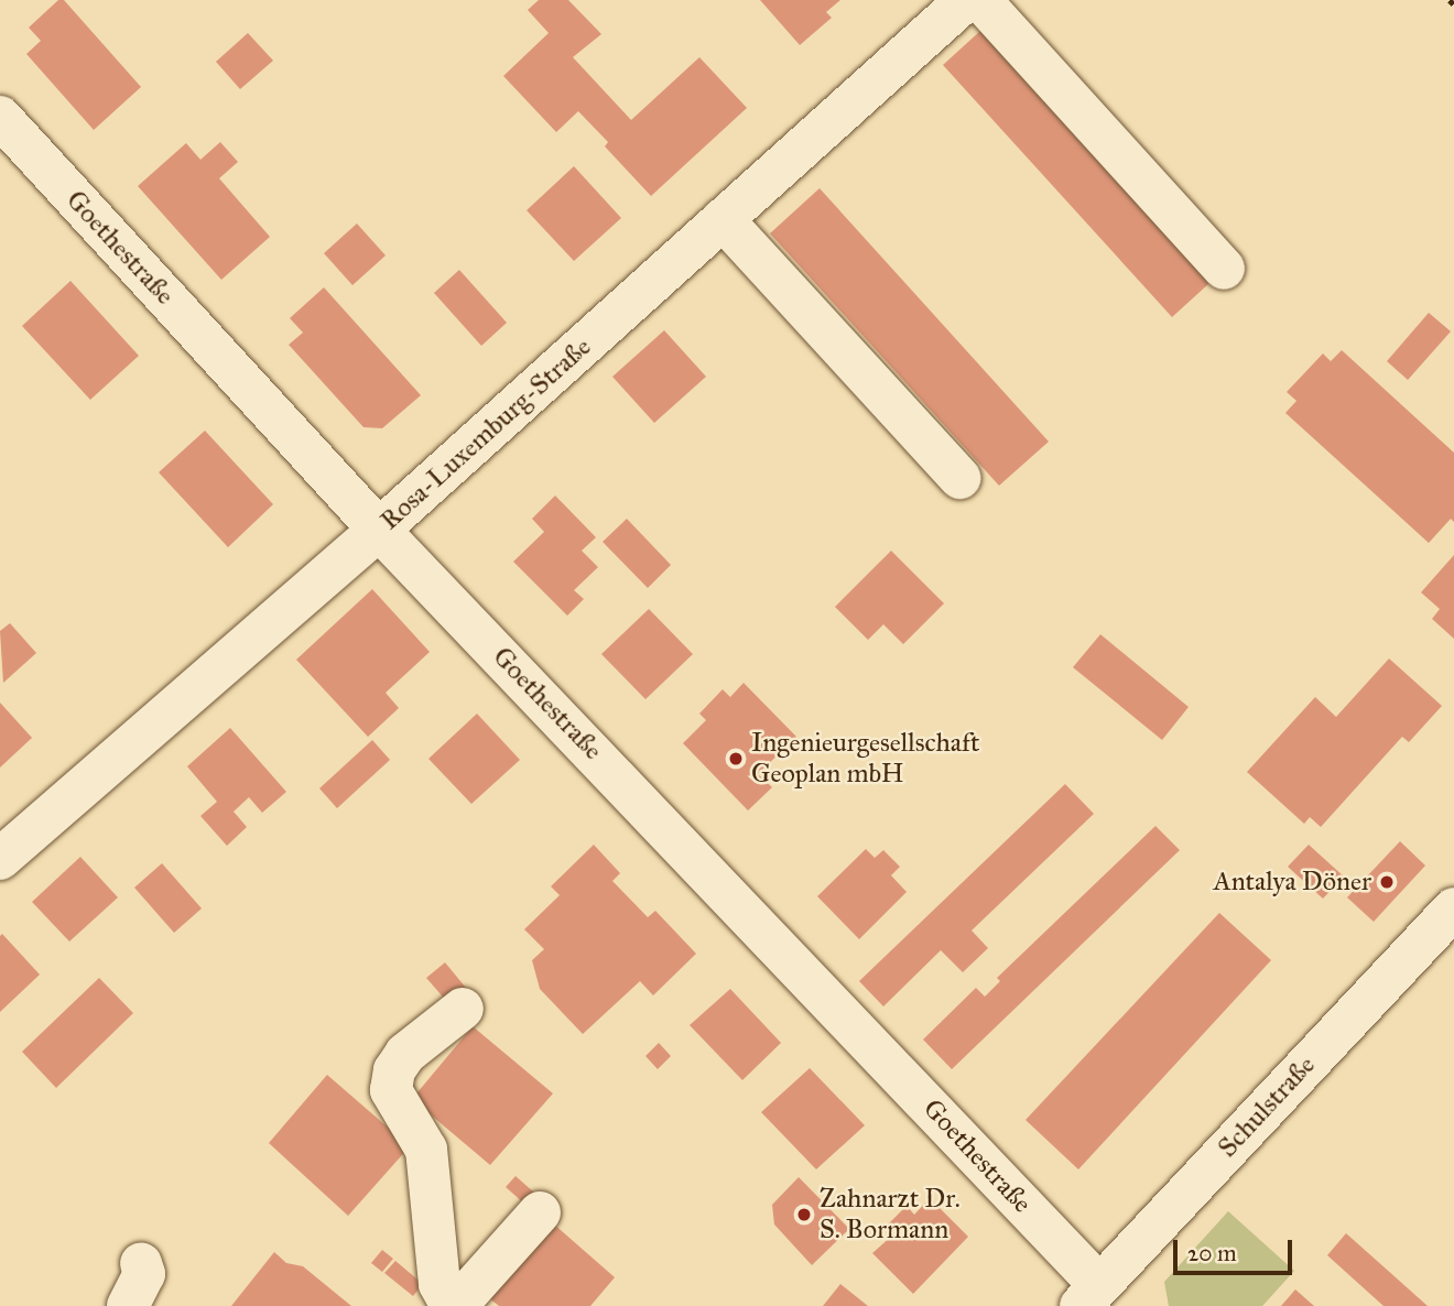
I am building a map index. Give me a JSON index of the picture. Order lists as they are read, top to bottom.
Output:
{
  "streets": {
    "street": ["Goethestraße", "Rosa-Luxemburg-Straße", "Schulstraße"]
  },
  "crossings": [
    ["Goethestraße", "Rosa-Luxemburg-Straße"],
    ["Goethestraße", "Schulstraße"]
  ],
  "places": ["Ingenieurgesellschaft Geoplan mbH", "Antalya Döner", "Zahnarzt Dr. S. Bormann"],
  "scale_bar": "20 m"
}
